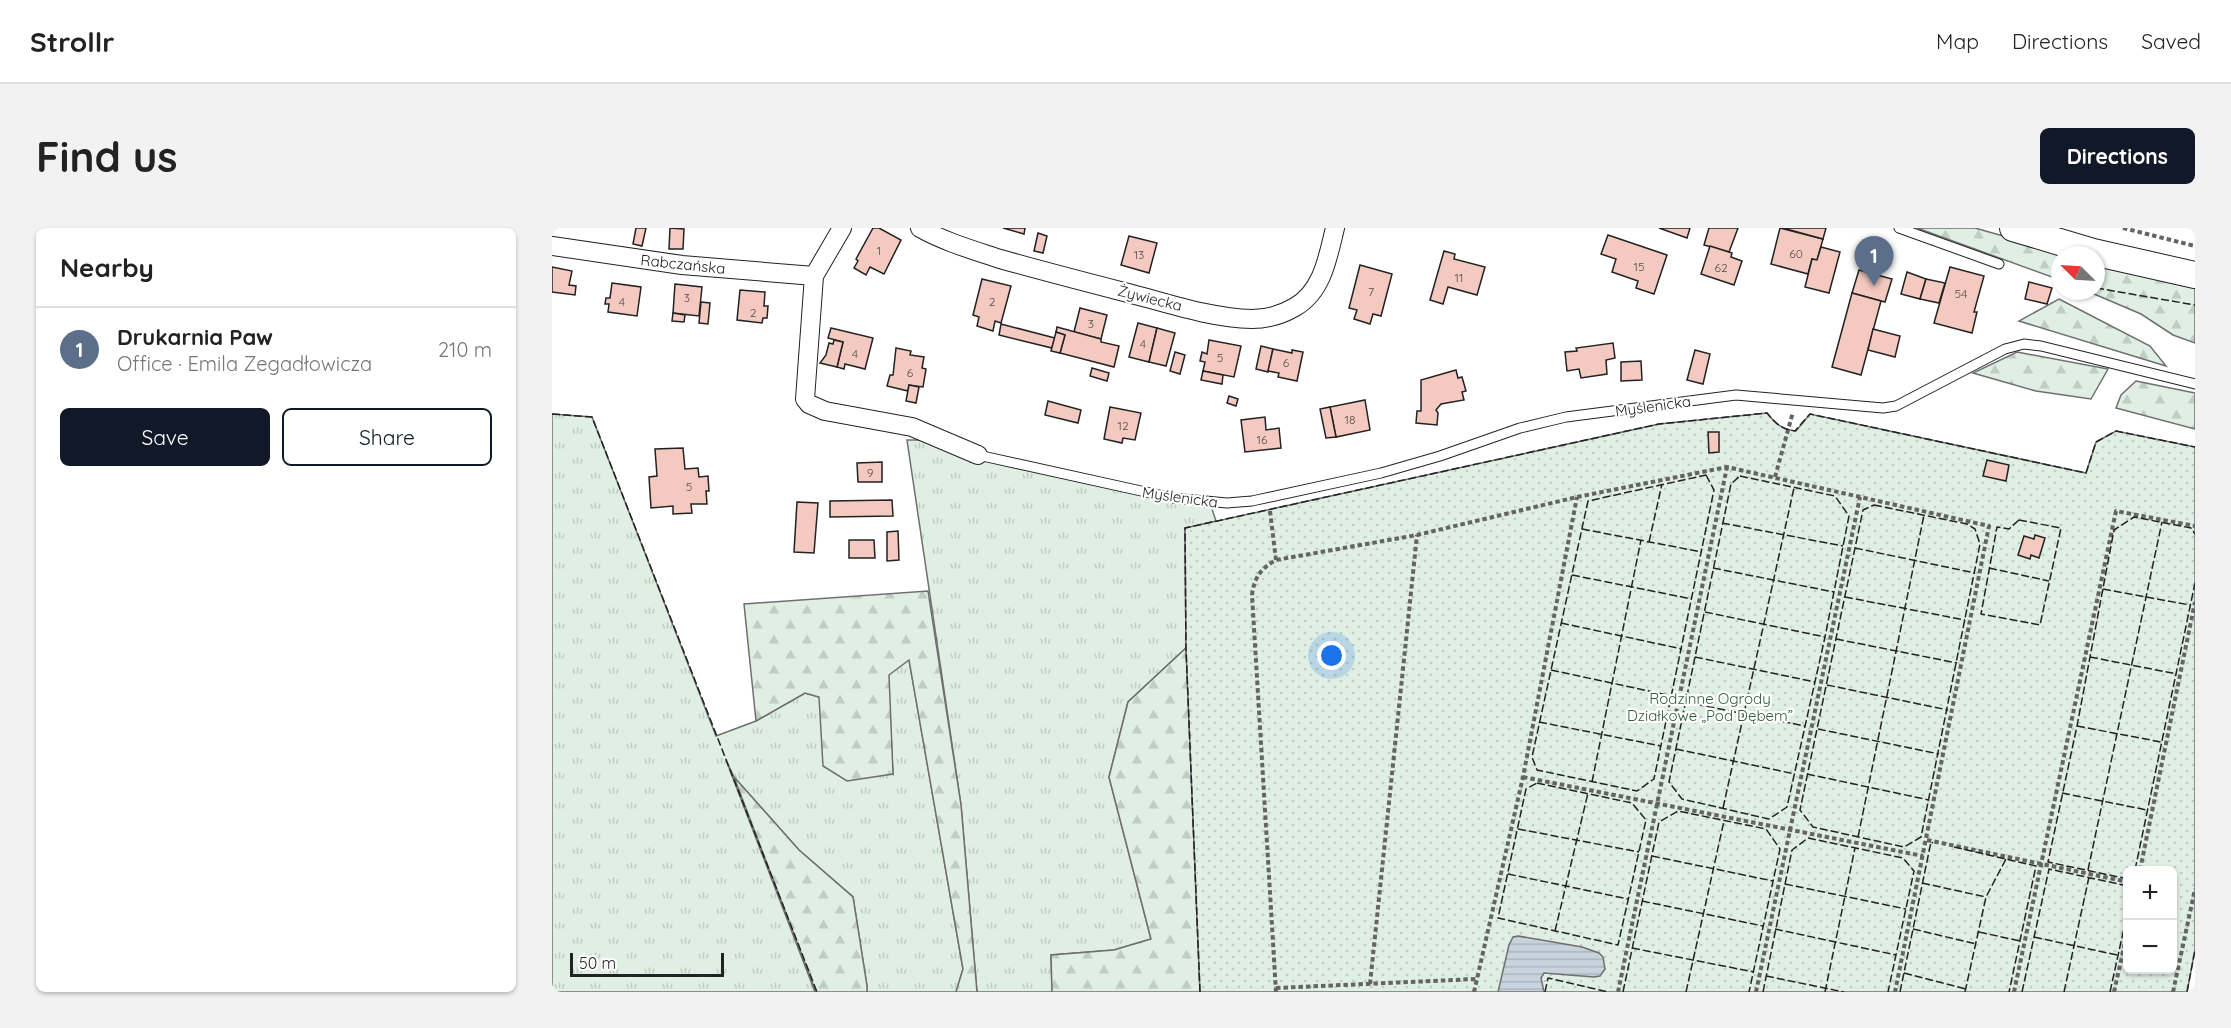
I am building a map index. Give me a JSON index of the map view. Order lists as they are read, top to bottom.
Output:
{
  "streets": {
    "street": ["Rabczańska", "Żywiecka", "Myślenicka"]
  },
  "crossings": [
    ["Rabczańska", "Myślenicka"]
  ],
  "parks": ["Rodzinne Ogrody Działkowe „Pod Dębem”"],
  "house_numbers": [
    "1",
    "60",
    "13",
    "15",
    "62",
    "11",
    "7",
    "54",
    "3",
    "4",
    "2",
    "2",
    "3",
    "4",
    "4",
    "5",
    "6",
    "6",
    "18",
    "12",
    "16",
    "9",
    "5"
  ],
  "scale_bar": "50 m",
  "north": "top left",
  "page": {
    "header": "Strollr",
    "nav": ["Map", "Directions", "Saved"],
    "buttons": [
      "Directions",
      ["Save", "Share"]
    ],
    "title": "Find us",
    "heading": "Nearby",
    "pins": "1",
    "list": [
      {
        "mark": "1",
        "name": "Drukarnia Paw",
        "note": "Office · Emila Zegadłowicza",
        "value": "210 m"
      }
    ],
    "map_buttons": ["+", "−"],
    "scale": "50 m"
  }
}
